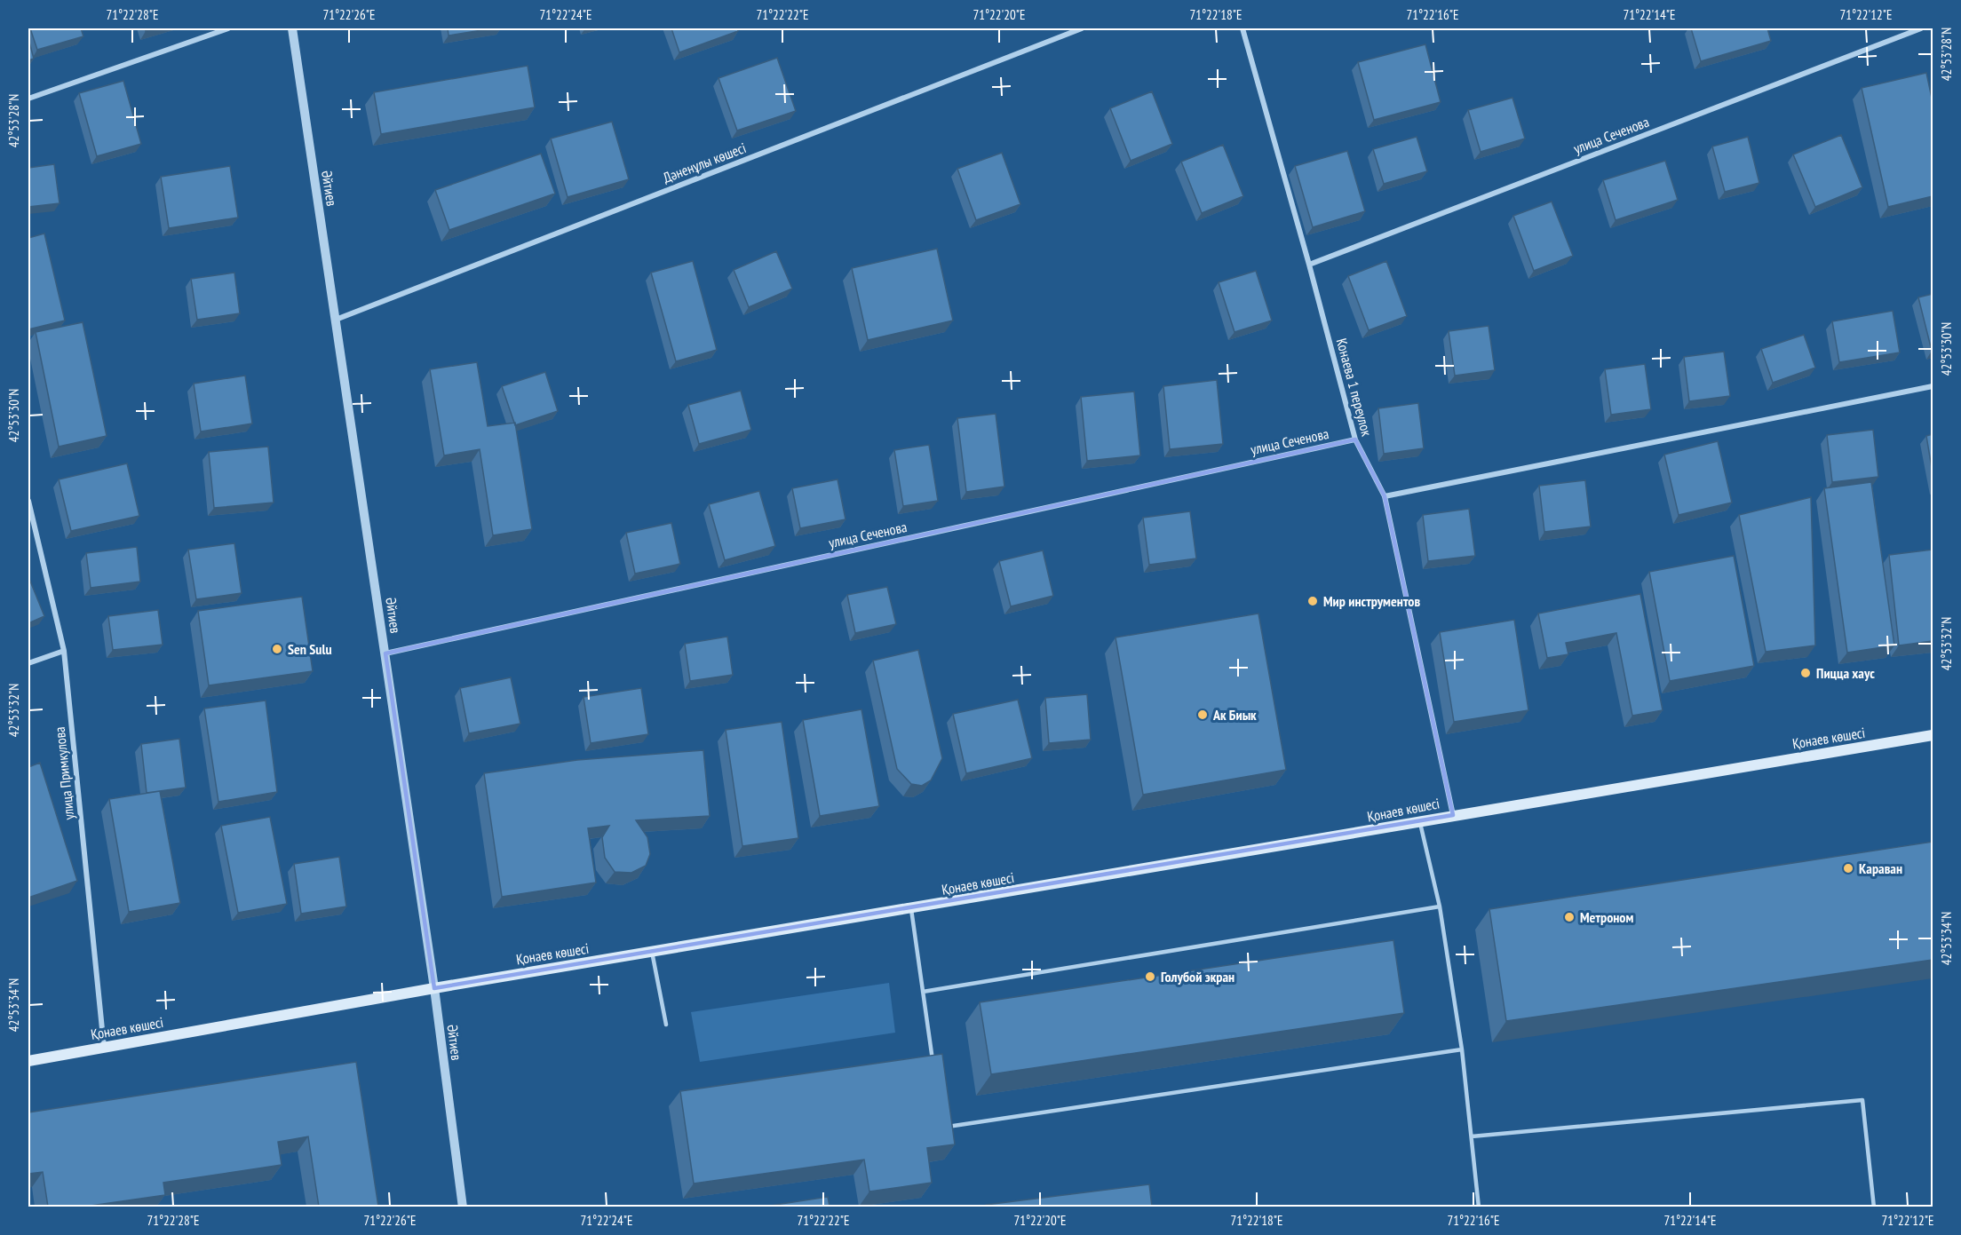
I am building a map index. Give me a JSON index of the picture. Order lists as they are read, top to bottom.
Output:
{
  "streets": {
    "main road": ["Қонаев көшесі"],
    "street": [
      "улица Сеченова",
      "Дәненұлы көшесі",
      "Әйтиев",
      "Конаева 1 переулок",
      "улица Примкулова"
    ]
  },
  "crossings": [
    ["улица Сеченова", "Әйтиев"],
    ["улица Сеченова", "Конаева 1 переулок"],
    ["Дәненұлы көшесі", "Әйтиев"],
    ["Әйтиев", "Қонаев көшесі"],
    ["Конаева 1 переулок", "Қонаев көшесі"],
    ["Қонаев көшесі", "улица Примкулова"]
  ],
  "places": [
    "Мир инструментов",
    "Sen Sulu",
    "Пицца хаус",
    "Ак Биык",
    "Караван",
    "Метроном",
    "Голубой экран"
  ],
  "coordinates": [
    "71°22'28\"E",
    "71°22'26\"E",
    "71°22'24\"E",
    "71°22'22\"E",
    "71°22'20\"E",
    "71°22'18\"E",
    "71°22'16\"E",
    "71°22'14\"E",
    "71°22'12\"E",
    "42°53'28\"N",
    "42°53'30\"N",
    "42°53'32\"N",
    "42°53'34\"N"
  ]
}
